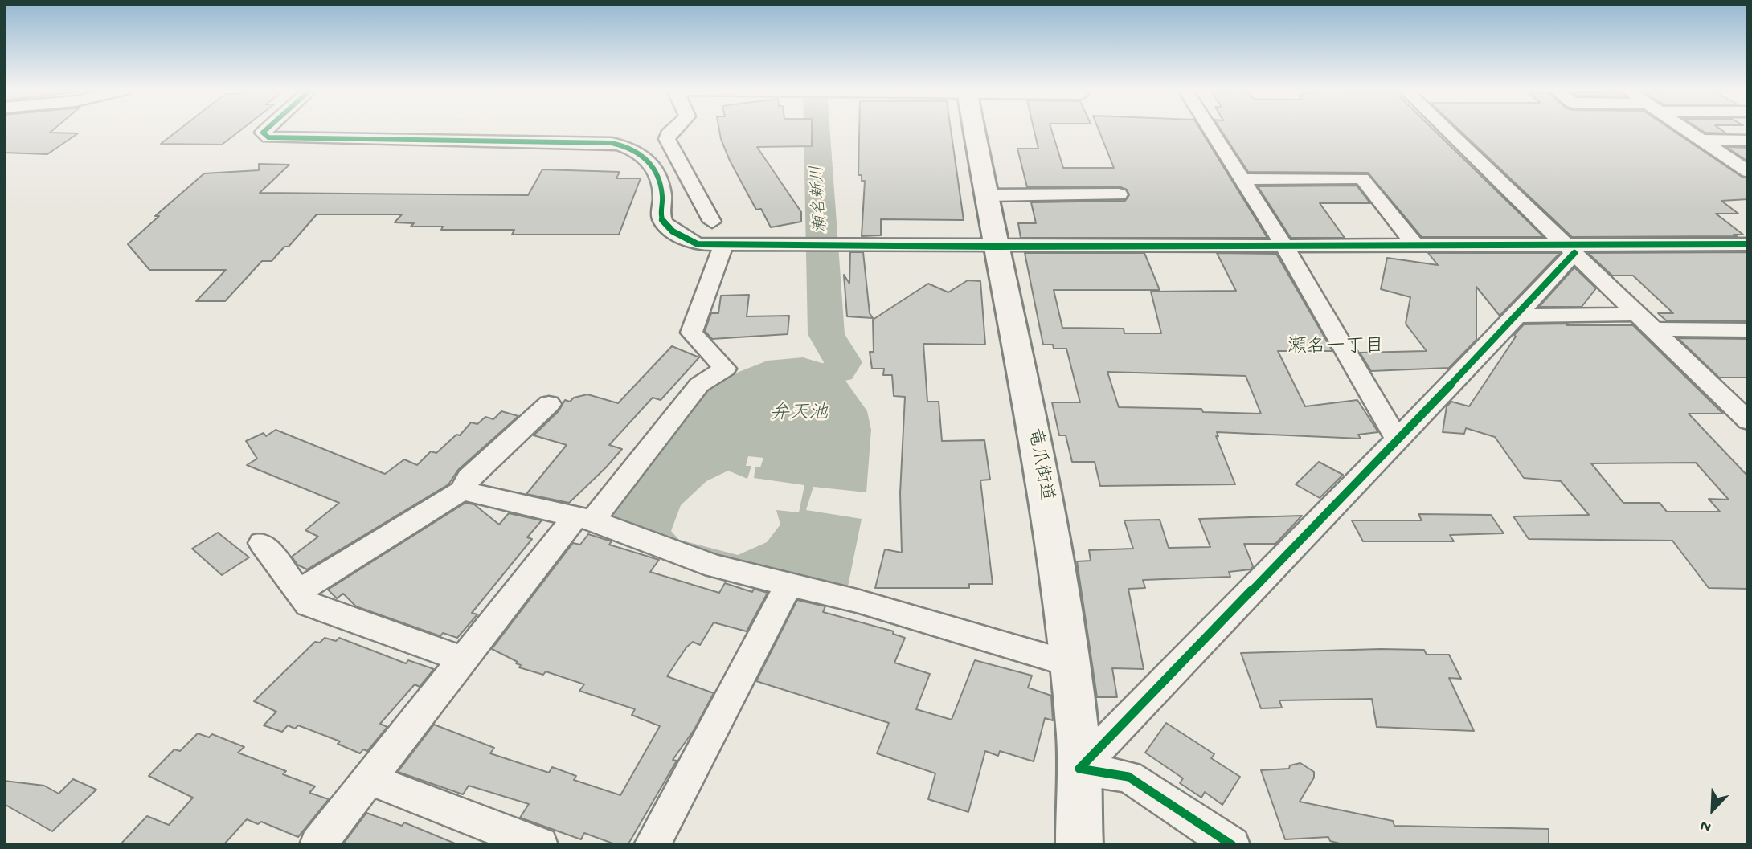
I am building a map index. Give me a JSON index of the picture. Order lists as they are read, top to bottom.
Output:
{
  "streets": {
    "main road": ["竜爪街道"]
  },
  "districts": ["瀬名一丁目"],
  "water": ["瀬名新川", "弁天池"],
  "north": "bottom left"
}
